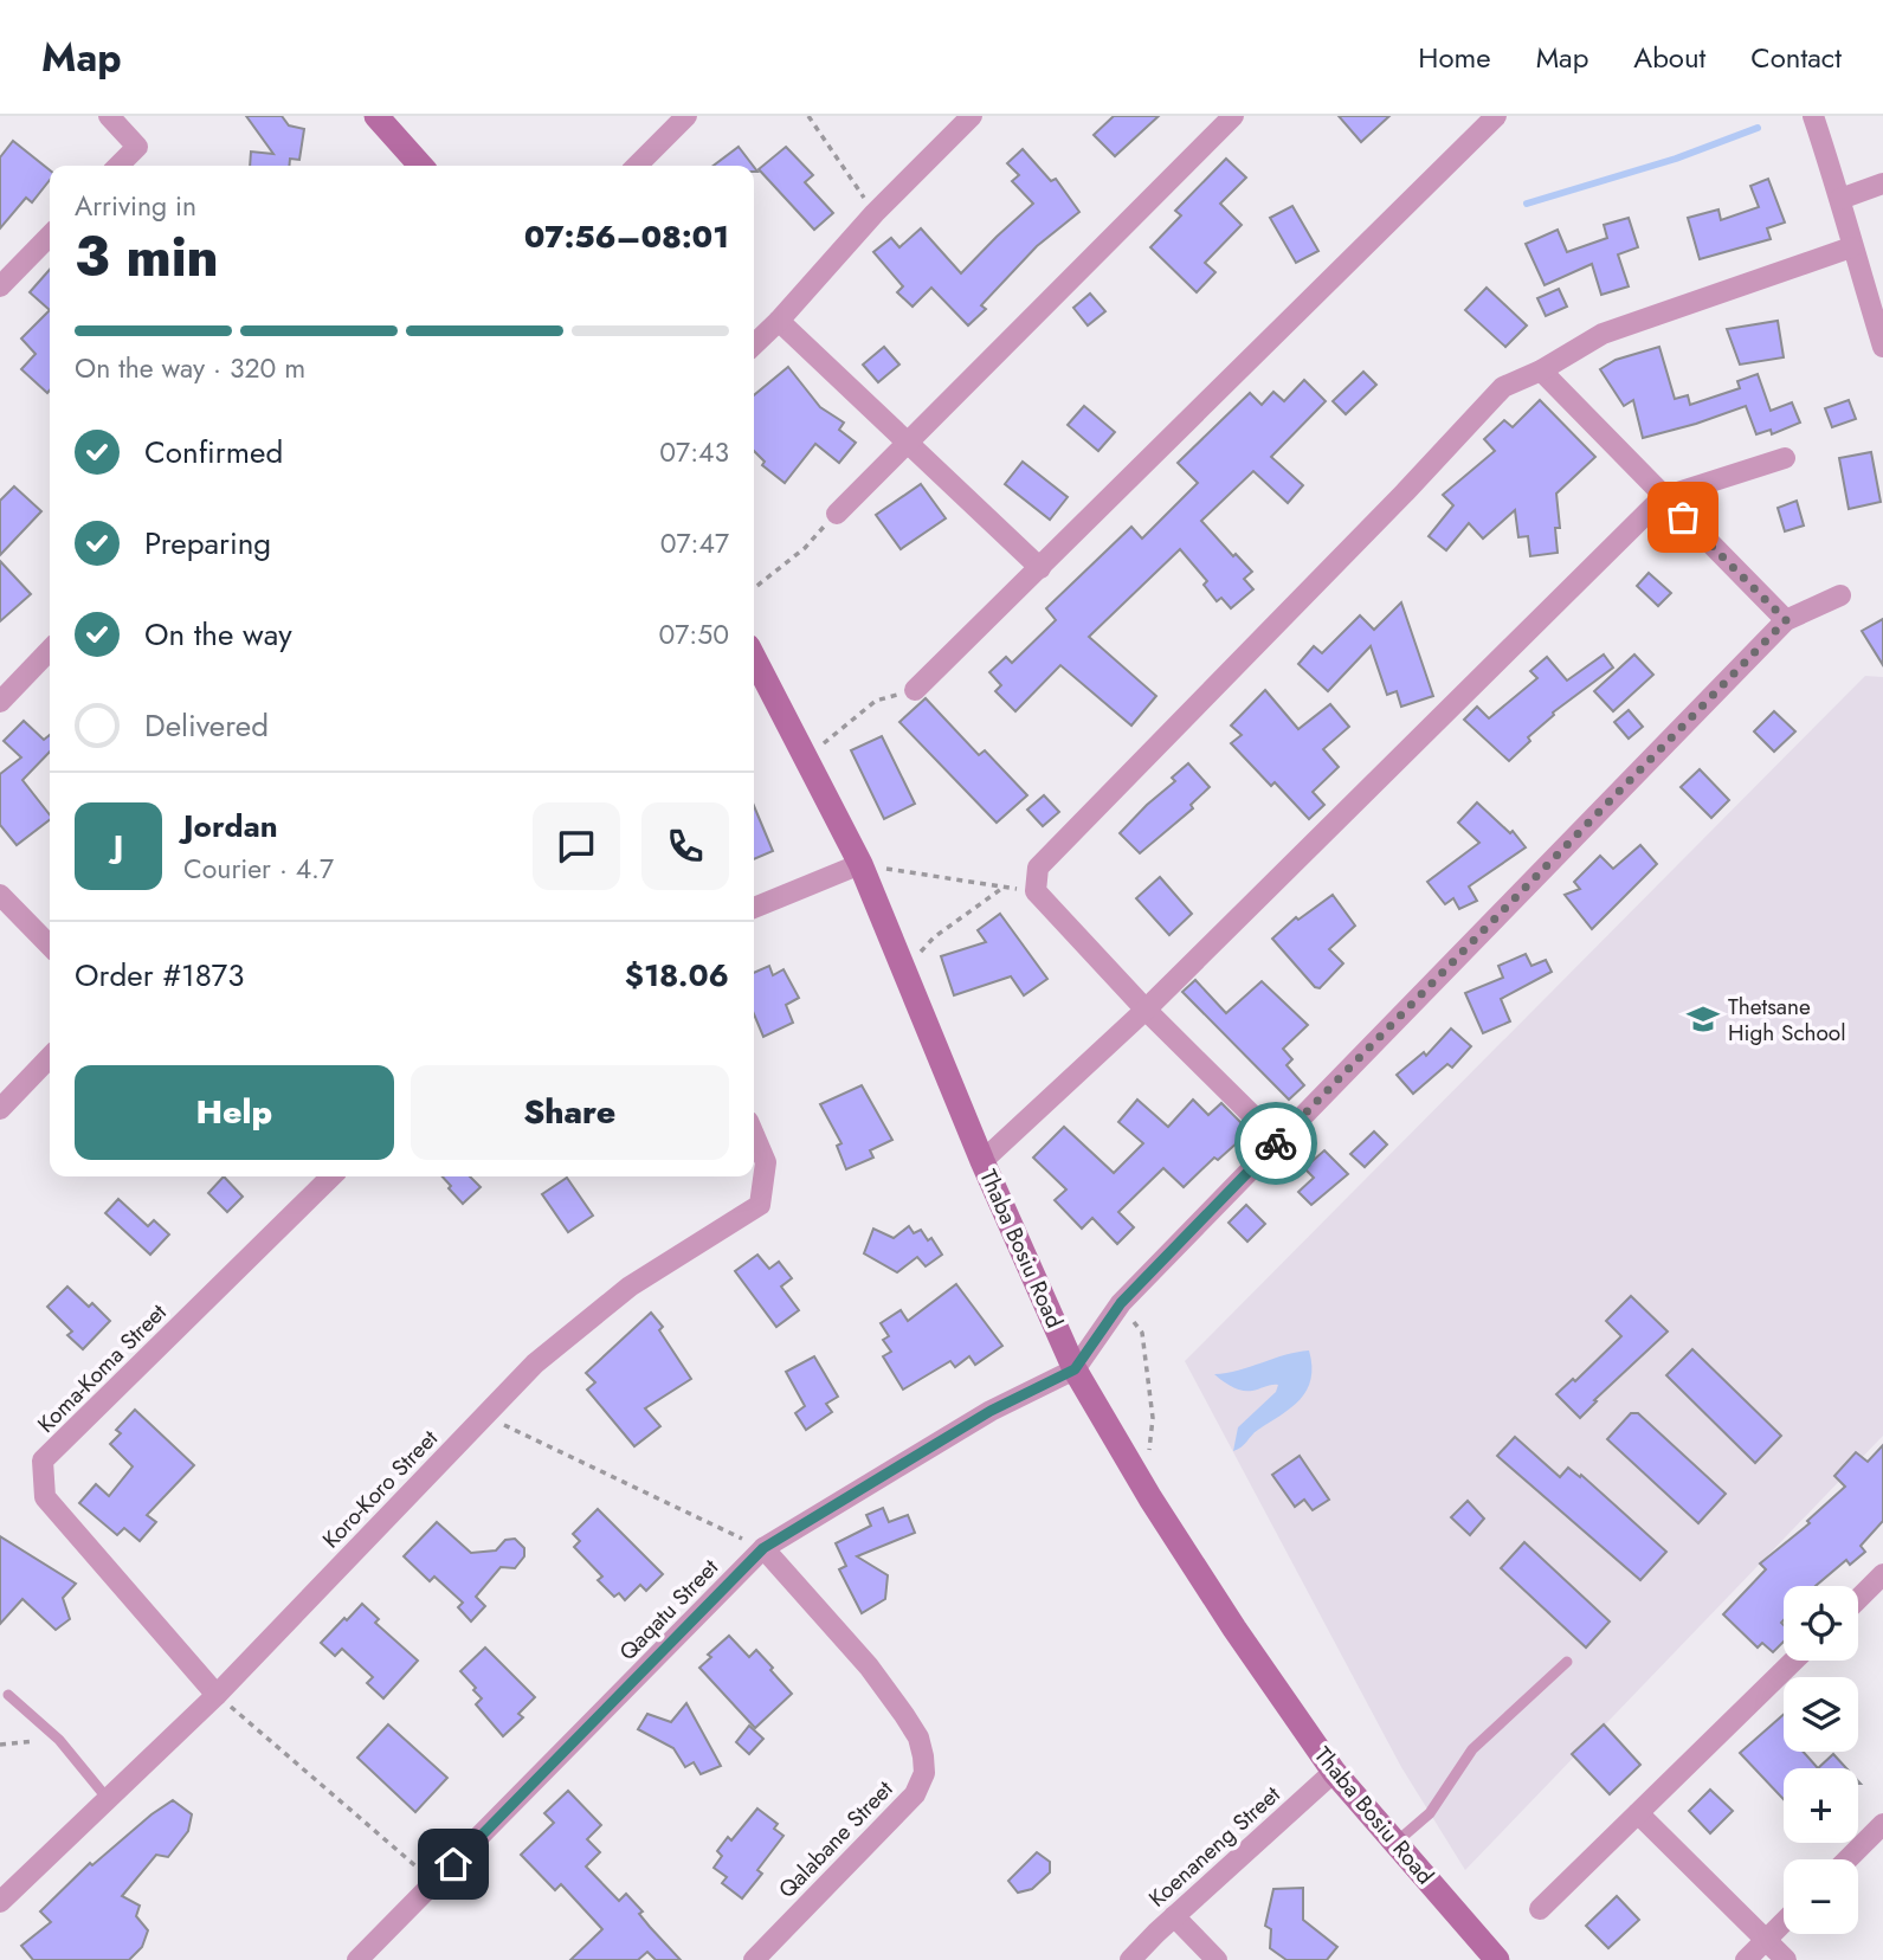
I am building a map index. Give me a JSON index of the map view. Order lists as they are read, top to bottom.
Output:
{
  "streets": {
    "street": [
      "Thaba Bosiu Road",
      "Koma-Koma Street",
      "Koro-Koro Street",
      "Qaqatu Street",
      "Qalabane Street",
      "Koenaneng Street"
    ]
  },
  "crossings": [
    ["Thaba Bosiu Road", "Qaqatu Street"],
    ["Thaba Bosiu Road", "Koenaneng Street"],
    ["Koma-Koma Street", "Koro-Koro Street"],
    ["Qaqatu Street", "Qalabane Street"]
  ],
  "places": {
    "school or university": ["Thetsane High School"]
  },
  "page": {
    "header": "Map",
    "nav": [
      "Home",
      "Map",
      "About",
      "Contact"
    ],
    "heading": ["3 min", "Arriving in", "07:56–08:01"],
    "panel": [
      "Jordan",
      "Courier · 4.7",
      "Order #1873",
      "$18.06"
    ],
    "bar": "On the way · 320 m",
    "list": [
      ["Confirmed", "07:43"],
      ["Preparing", "07:47"],
      ["On the way", "07:50"],
      "Delivered"
    ],
    "round": "J",
    "buttons": ["Help", "Share"],
    "map_buttons": ["+", "−"]
  }
}
